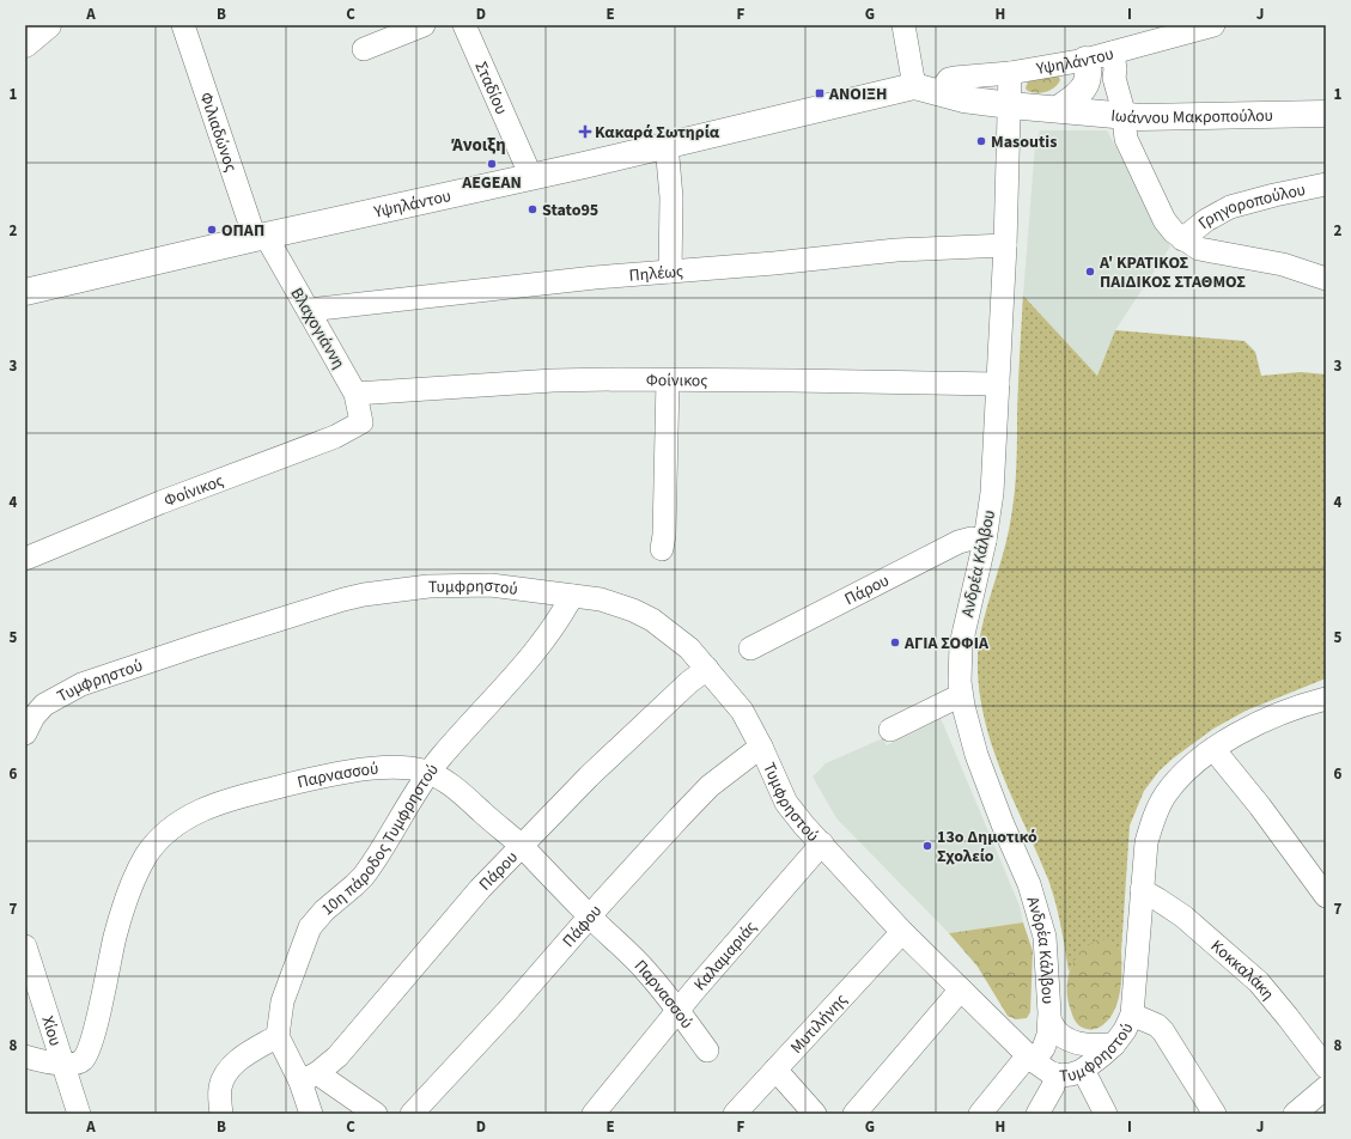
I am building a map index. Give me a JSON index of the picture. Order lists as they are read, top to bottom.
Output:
{
  "streets": {
    "main road": ["Υψηλάντου", "Ιωάννου Μακροπούλου"],
    "street": [
      "Σταδίου",
      "Φιλιαδώνος",
      "Γρηγοροπούλου",
      "Πηλέως",
      "Βλαχογιάννη",
      "Φοίνικος",
      "Ανδρέα Κάλβου",
      "Τυμφρηστού",
      "Πάρου",
      "Παρνασσού",
      "10η πάροδος Τυμφρηστού",
      "Πάφου",
      "Καλαμαριάς",
      "Κοκκαλάκη",
      "Μυτιλήνης",
      "Χίου"
    ]
  },
  "crossings": [
    ["Υψηλάντου", "Σταδίου"],
    ["Υψηλάντου", "Ιωάννου Μακροπούλου"],
    ["Υψηλάντου", "Φιλιαδώνος"],
    ["Υψηλάντου", "Βλαχογιάννη"],
    ["Υψηλάντου", "Ανδρέα Κάλβου"],
    ["Ιωάννου Μακροπούλου", "Ανδρέα Κάλβου"],
    ["Φιλιαδώνος", "Βλαχογιάννη"],
    ["Πηλέως", "Βλαχογιάννη"],
    ["Πηλέως", "Ανδρέα Κάλβου"],
    ["Βλαχογιάννη", "Φοίνικος"],
    ["Φοίνικος", "Ανδρέα Κάλβου"],
    ["Ανδρέα Κάλβου", "Τυμφρηστού"],
    ["Ανδρέα Κάλβου", "Πάρου"],
    ["Τυμφρηστού", "Πάρου"],
    ["Τυμφρηστού", "10η πάροδος Τυμφρηστού"],
    ["Τυμφρηστού", "Πάφου"],
    ["Τυμφρηστού", "Καλαμαριάς"],
    ["Τυμφρηστού", "Κοκκαλάκη"],
    ["Τυμφρηστού", "Μυτιλήνης"],
    ["Πάρου", "Παρνασσού"],
    ["Παρνασσού", "10η πάροδος Τυμφρηστού"],
    ["Παρνασσού", "Πάφου"],
    ["Παρνασσού", "Καλαμαριάς"],
    ["Παρνασσού", "Χίου"]
  ],
  "districts": ["Άνοιξη"],
  "places": {
    "transit": ["ΑΝΟΙΞΗ"],
    "health": ["Κακαρά Σωτηρία"],
    "other": [
      "Masoutis",
      "AEGEAN",
      "Stato95",
      "ΟΠΑΠ",
      "Α' ΚΡΑΤΙΚΟΣ ΠΑΙΔΙΚΟΣ ΣΤΑΘΜΟΣ",
      "ΑΓΙΑ ΣΟΦΙΑ",
      "13ο Δημοτικό Σχολείο"
    ]
  },
  "grid": {
    "columns": [
      "A",
      "B",
      "C",
      "D",
      "E",
      "F",
      "G",
      "H",
      "I",
      "J"
    ],
    "rows": [
      "1",
      "2",
      "3",
      "4",
      "5",
      "6",
      "7",
      "8"
    ]
  }
}
